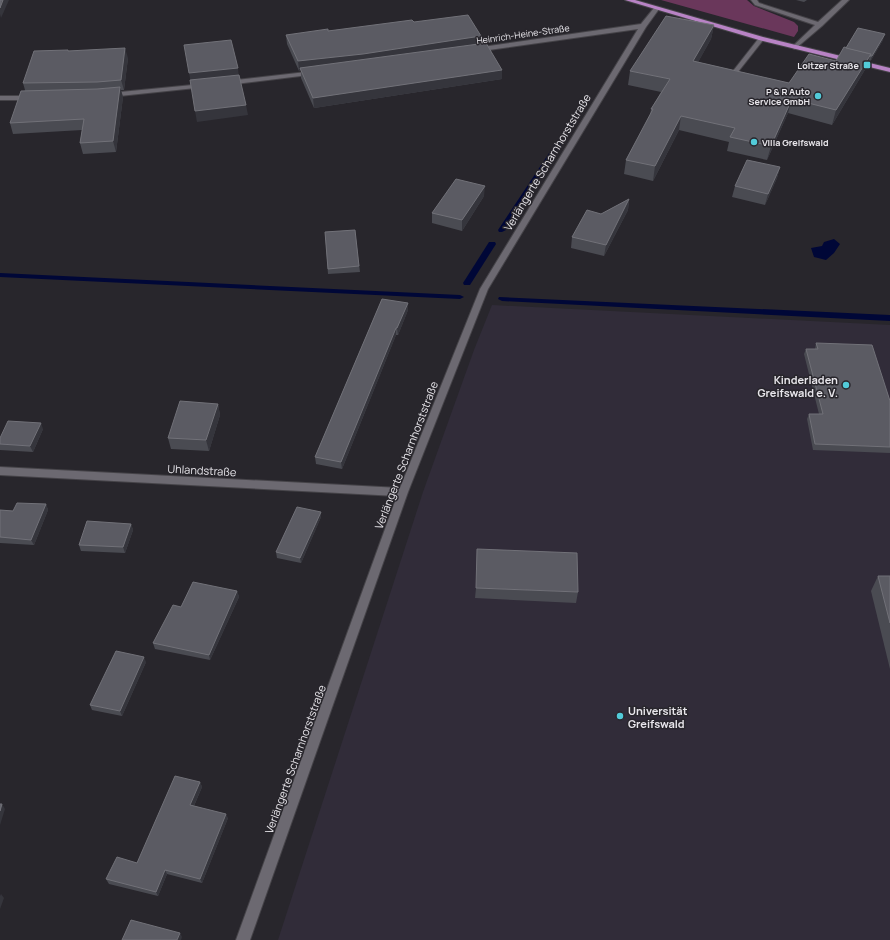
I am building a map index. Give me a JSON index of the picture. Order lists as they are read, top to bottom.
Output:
{
  "streets": {
    "street": ["Heinrich-Heine-Straße", "Verlängerte Scharnhorststraße", "Uhlandstraße"]
  },
  "crossings": [
    ["Heinrich-Heine-Straße", "Verlängerte Scharnhorststraße"],
    ["Verlängerte Scharnhorststraße", "Uhlandstraße"]
  ],
  "places": {
    "transit": ["Loitzer Straße"],
    "other": [
      "P & R Auto Service GmbH",
      "Villa Greifswald",
      "Kinderladen Greifswald e. V.",
      "Universität Greifswald"
    ]
  }
}
